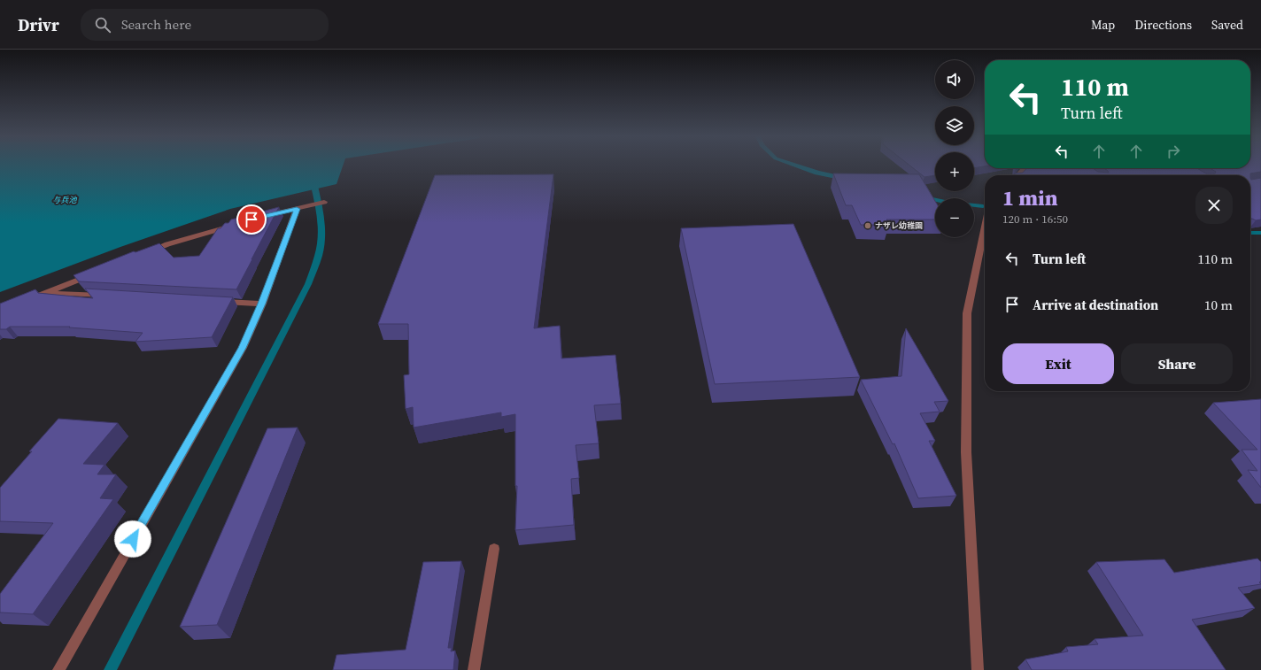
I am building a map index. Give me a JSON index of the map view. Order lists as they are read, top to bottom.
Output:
{
  "water": ["与兵池"],
  "places": ["ナザレ幼稚園"],
  "page": {
    "header": "Drivr",
    "search": "Search here",
    "nav": ["Map", "Directions", "Saved"],
    "map_buttons": ["+", "−"],
    "turn": ["110 m", "Turn left"],
    "heading": ["1 min", "120 m · 16:50"],
    "list": [
      {
        "name": "Turn left",
        "value": "110 m"
      },
      {
        "name": "Arrive at destination",
        "value": "10 m"
      }
    ],
    "buttons": ["Exit", "Share"]
  }
}
